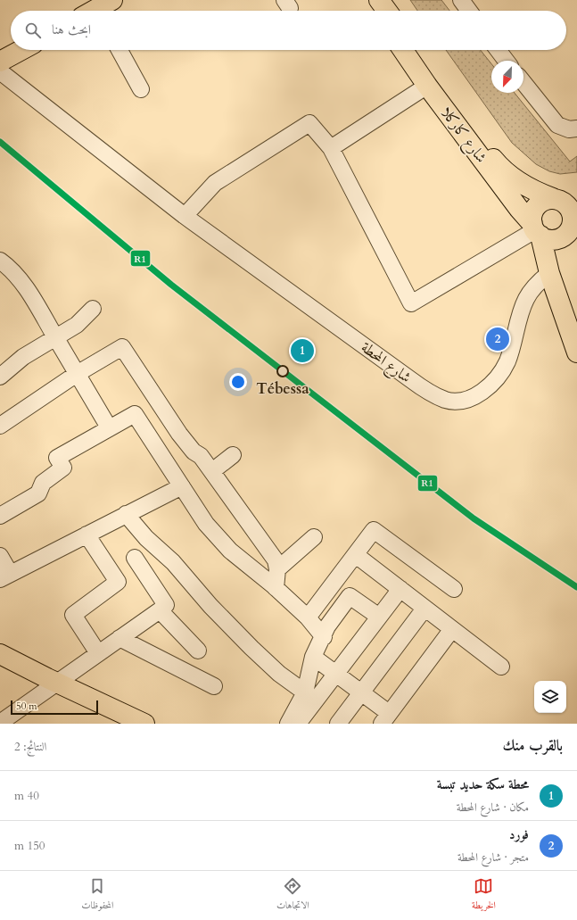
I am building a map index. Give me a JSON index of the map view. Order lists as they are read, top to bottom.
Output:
{
  "streets": {
    "main road": ["شارع كاركلا"],
    "street": ["شارع المحطة"]
  },
  "places": ["Tébessa"],
  "lines": ["transit line R1"],
  "scale_bar": "50 m",
  "north": "bottom left",
  "page": {
    "search": "ابحث هنا",
    "pins": ["2", "1"],
    "scale": "50 m",
    "heading": ["بالقرب منك", "النتائج: 2"],
    "list": [
      {
        "mark": "1",
        "name": "محطة سكة حديد تبسة",
        "note": "مكان · شارع المحطة",
        "value": "40 m"
      },
      {
        "mark": "2",
        "name": "فورد",
        "note": "متجر · شارع المحطة",
        "value": "150 m"
      }
    ],
    "nav": ["الخريطة", "الاتجاهات", "المحفوظات"]
  }
}
